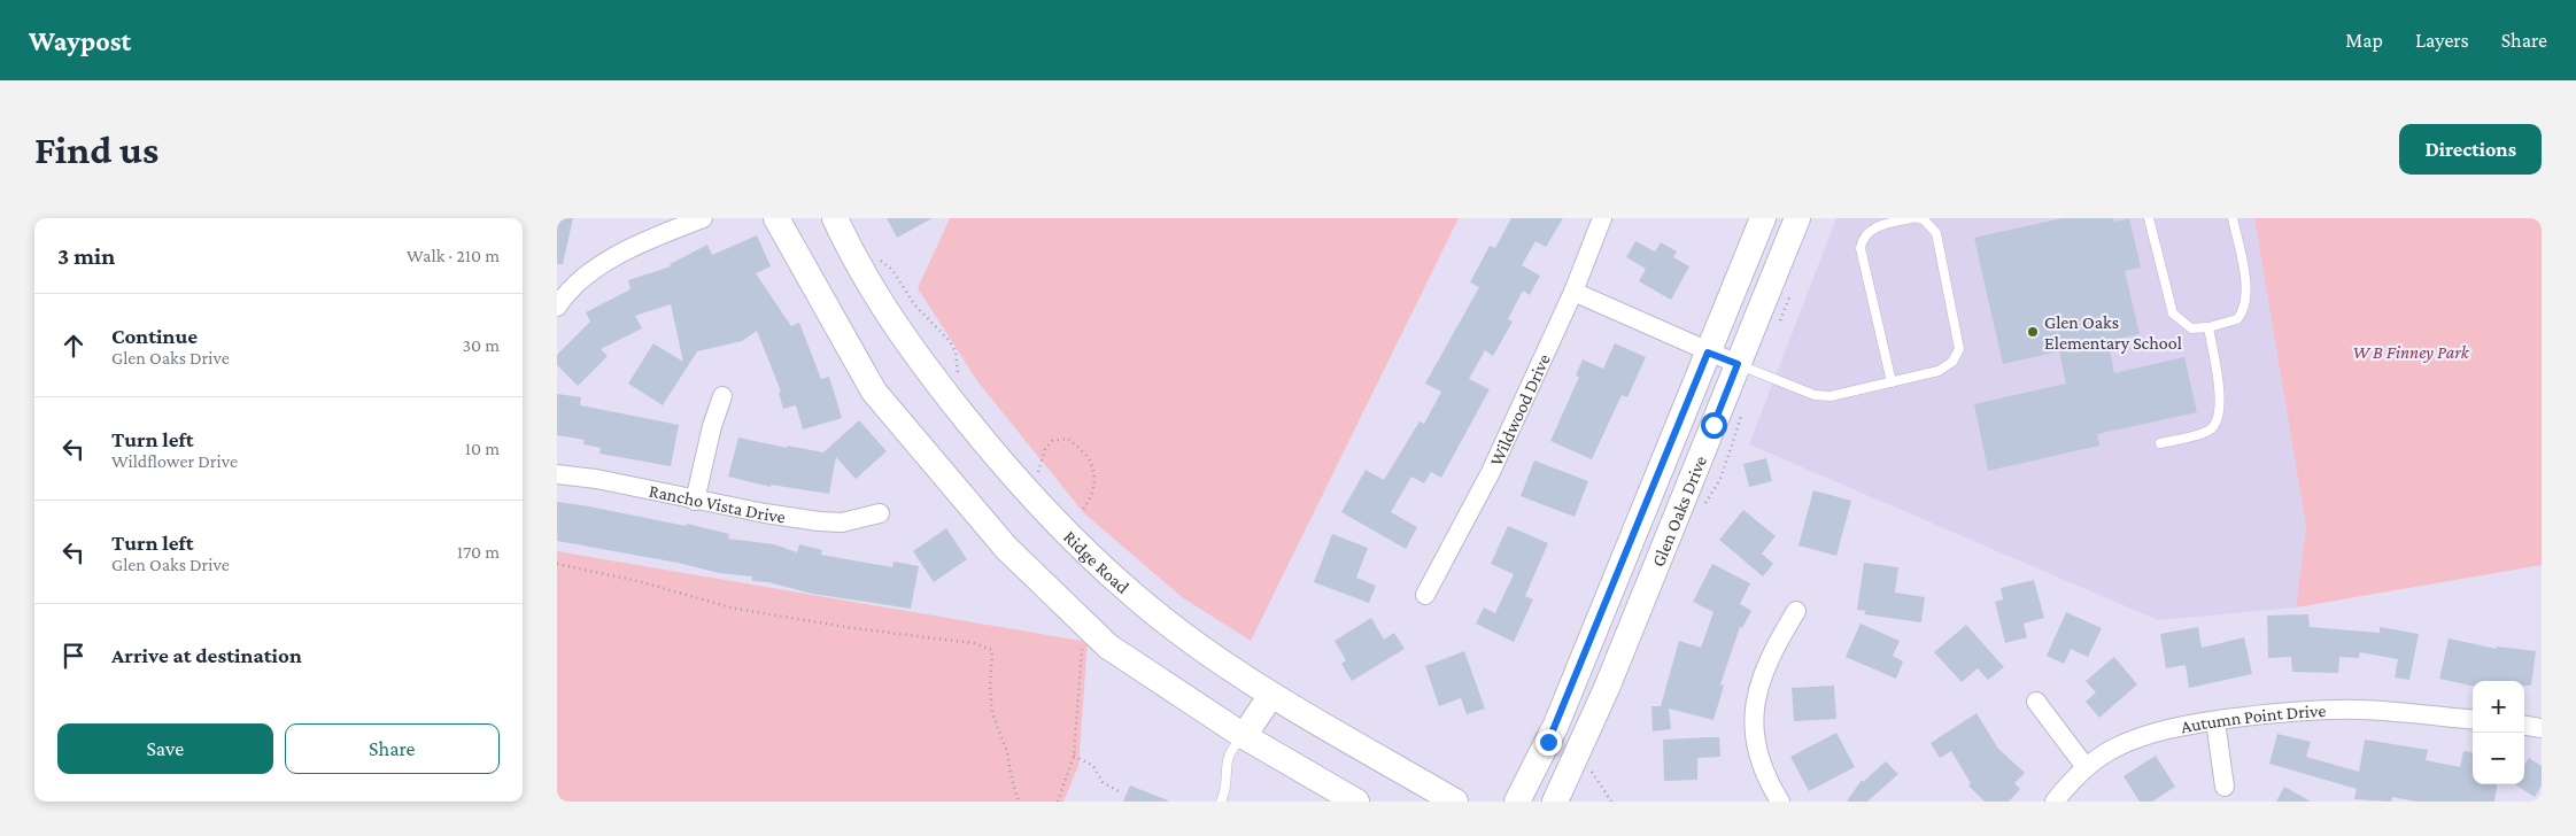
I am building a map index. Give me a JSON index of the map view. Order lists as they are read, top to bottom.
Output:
{
  "streets": {
    "main road": ["Glen Oaks Drive", "Ridge Road"],
    "street": ["Wildwood Drive", "Rancho Vista Drive", "Autumn Point Drive"]
  },
  "parks": ["W B Finney Park"],
  "places": ["Glen Oaks Elementary School"],
  "page": {
    "header": "Waypost",
    "nav": ["Map", "Layers", "Share"],
    "buttons": [
      "Directions",
      ["Save", "Share"]
    ],
    "title": "Find us",
    "heading": ["3 min", "Walk · 210 m"],
    "list": [
      ["Continue", "Glen Oaks Drive", "30 m"],
      ["Turn left", "Wildflower Drive", "10 m"],
      ["Turn left", "Glen Oaks Drive", "170 m"],
      "Arrive at destination"
    ],
    "map_buttons": ["+", "−"]
  }
}
